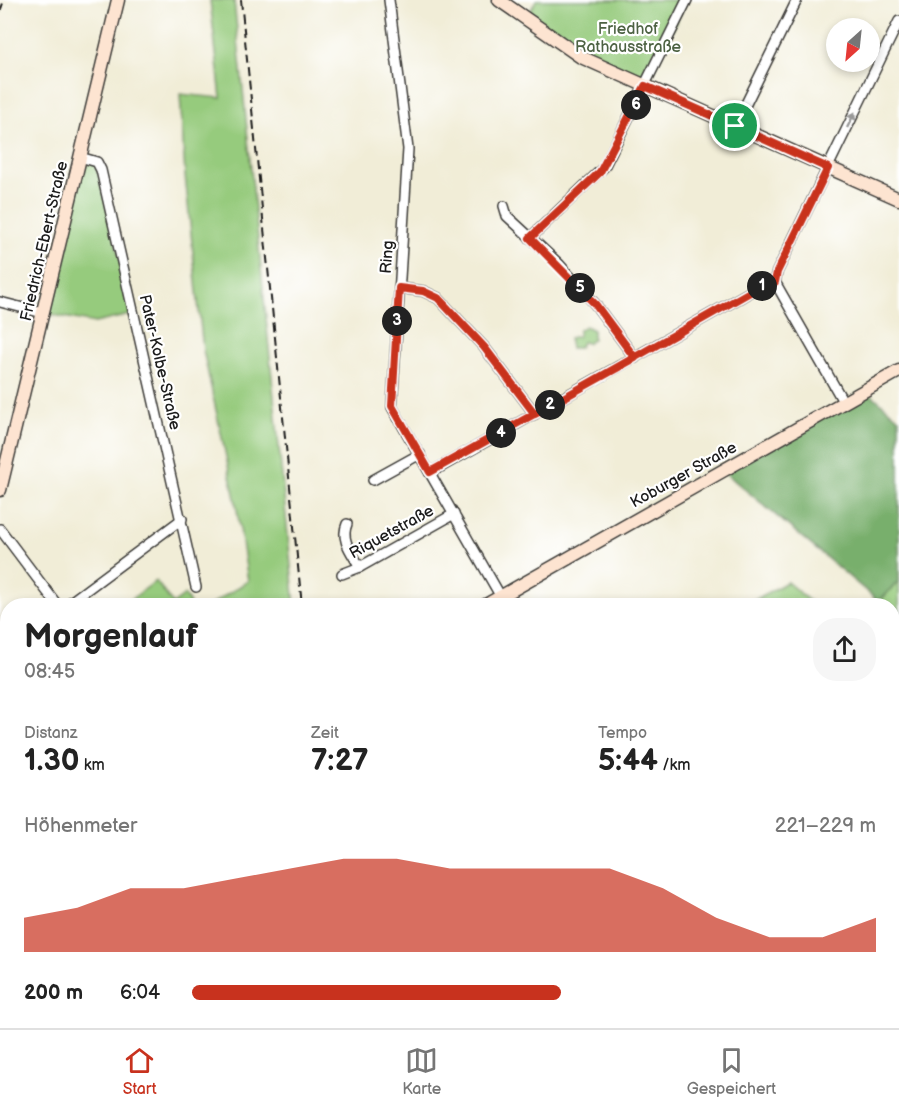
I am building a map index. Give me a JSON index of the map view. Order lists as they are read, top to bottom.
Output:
{
  "streets": {
    "street": [
      "Friedrich-Ebert-Straße",
      "Ring",
      "Pater-Kolbe-Straße",
      "Koburger Straße",
      "Riquetstraße"
    ]
  },
  "crossings": [
    ["Friedrich-Ebert-Straße", "Pater-Kolbe-Straße"],
    ["Ring", "Koburger Straße"],
    ["Ring", "Riquetstraße"]
  ],
  "parks": ["Friedhof Rathausstraße"],
  "north": "bottom left",
  "page": {
    "pins": [
      "6",
      "1",
      "5",
      "3",
      "2",
      "4"
    ],
    "heading": ["Morgenlauf", "08:45"],
    "stats": [
      ["Distanz", "1.30 km"],
      ["Zeit", "7:27"],
      ["Tempo", "5:44 /km"]
    ],
    "chart": ["Höhenmeter", "221–229 m"],
    "list": [
      {
        "name": "200 m",
        "note": "6:04"
      }
    ],
    "tabs": ["Start", "Karte", "Gespeichert"]
  }
}
